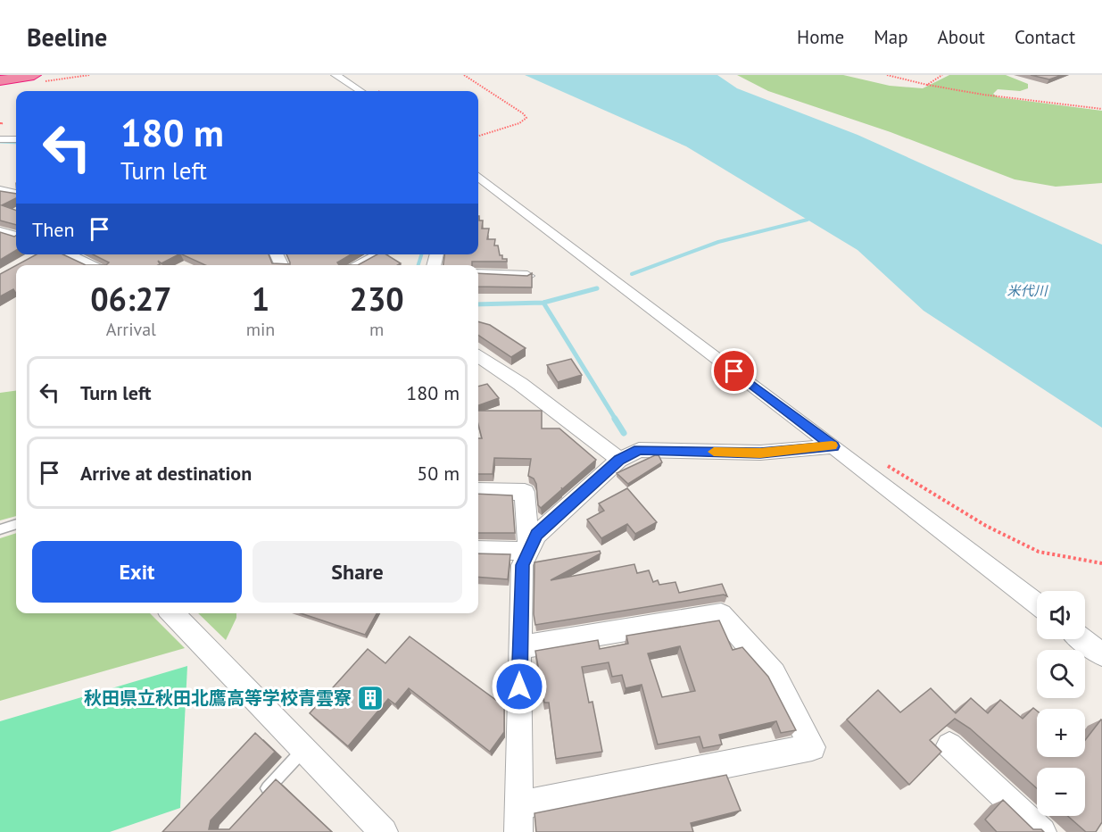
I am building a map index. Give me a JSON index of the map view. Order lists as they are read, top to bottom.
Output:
{
  "water": ["米代川"],
  "places": {
    "building": ["秋田県立秋田北鷹高等学校青雲寮"]
  },
  "page": {
    "header": "Beeline",
    "nav": [
      "Home",
      "Map",
      "About",
      "Contact"
    ],
    "turn": ["180 m", "Turn left"],
    "then": "Then",
    "eta": [
      "06:27",
      "Arrival",
      "1",
      "min",
      "230",
      "m"
    ],
    "list": [
      {
        "name": "Turn left",
        "value": "180 m"
      },
      {
        "name": "Arrive at destination",
        "value": "50 m"
      }
    ],
    "buttons": ["Exit", "Share"],
    "map_buttons": ["+", "−"]
  }
}
